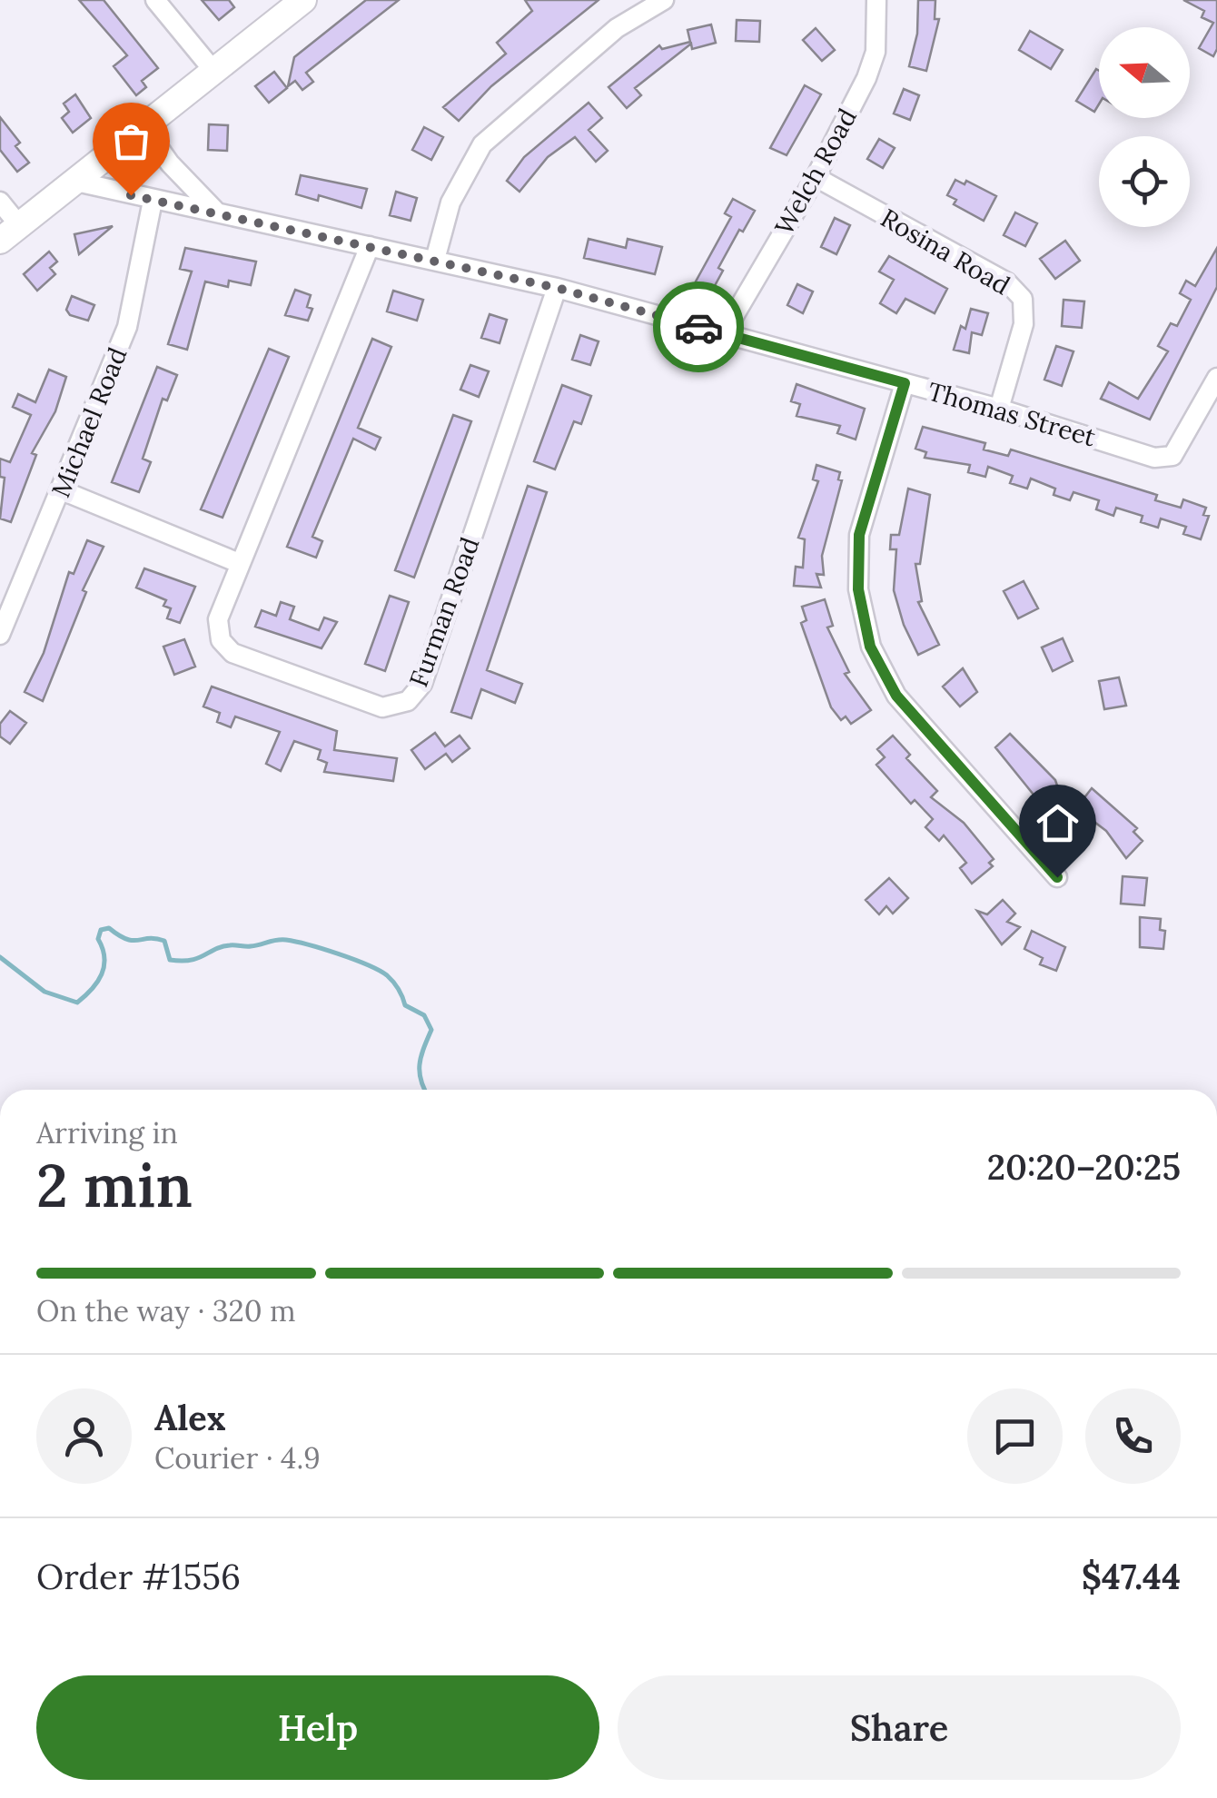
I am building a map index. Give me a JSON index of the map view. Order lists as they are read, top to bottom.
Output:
{
  "streets": {
    "street": [
      "Welch Road",
      "Rosina Road",
      "Thomas Street",
      "Michael Road",
      "Furman Road"
    ]
  },
  "crossings": [
    ["Welch Road", "Rosina Road"],
    ["Welch Road", "Thomas Street"],
    ["Rosina Road", "Thomas Street"],
    ["Thomas Street", "Michael Road"],
    ["Thomas Street", "Furman Road"]
  ],
  "north": "left",
  "page": {
    "heading": ["2 min", "Arriving in", "20:20–20:25"],
    "panel": [
      "Alex",
      "Courier · 4.9",
      "Order #1556",
      "$47.44"
    ],
    "bar": "On the way · 320 m",
    "buttons": ["Help", "Share"]
  }
}
